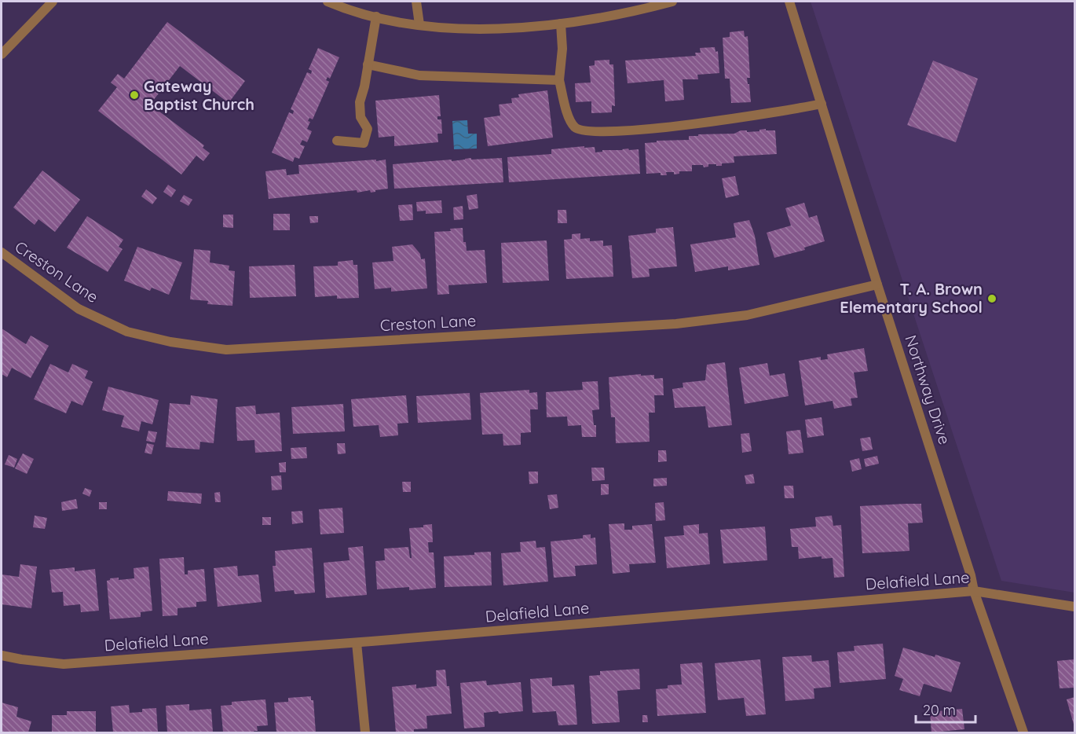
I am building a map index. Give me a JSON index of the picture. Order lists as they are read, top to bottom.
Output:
{
  "streets": {
    "street": ["Creston Lane", "Northway Drive", "Delafield Lane"]
  },
  "crossings": [
    ["Creston Lane", "Northway Drive"],
    ["Northway Drive", "Delafield Lane"]
  ],
  "places": ["Gateway Baptist Church", "T. A. Brown Elementary School"],
  "scale_bar": "20 m"
}
